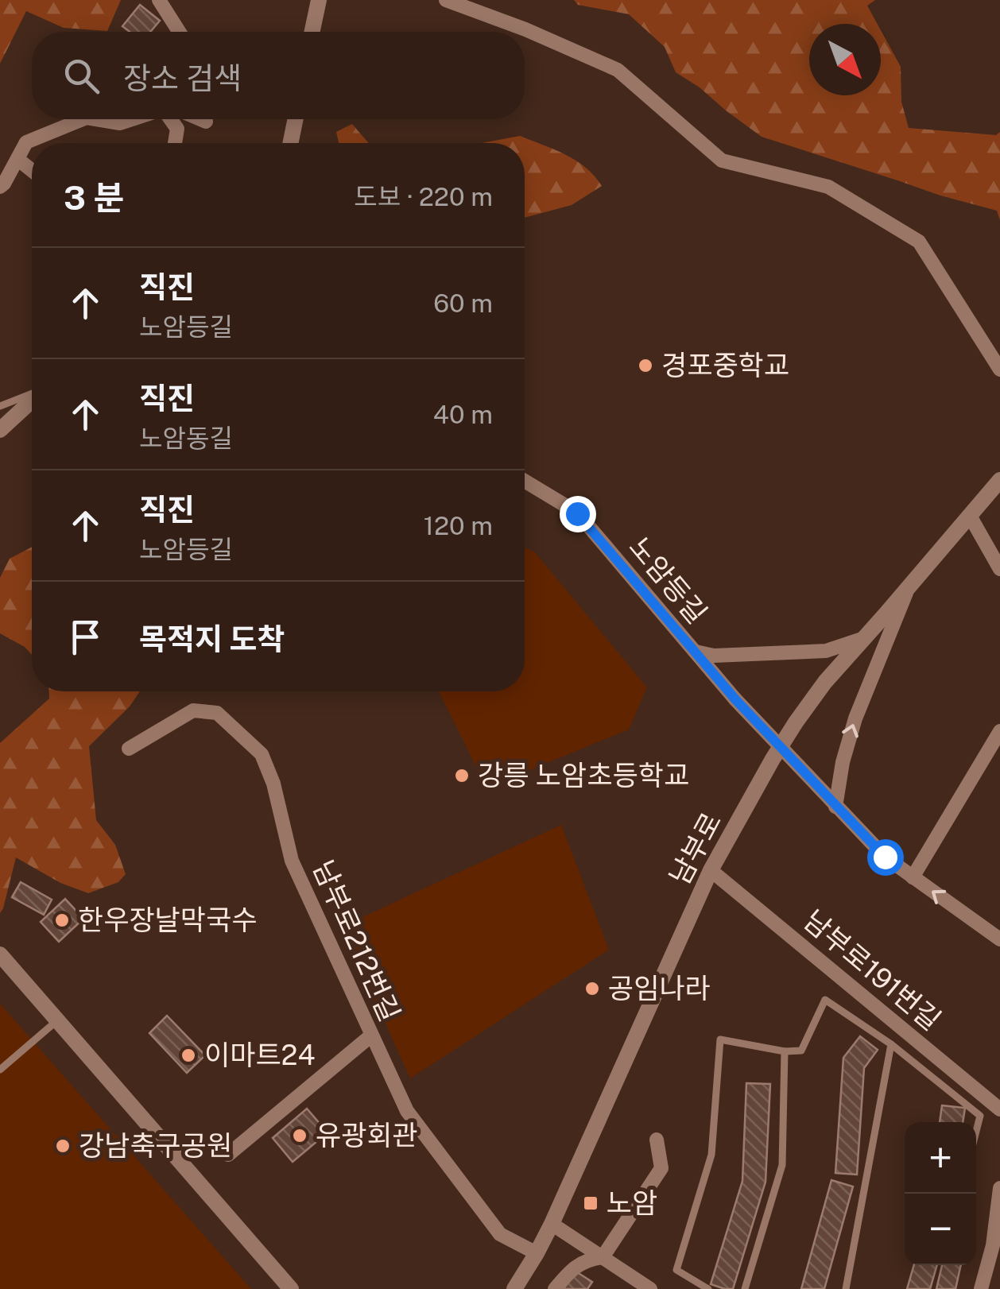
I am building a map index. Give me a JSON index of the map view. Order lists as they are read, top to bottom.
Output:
{
  "streets": {
    "street": [
      "노암등길",
      "남부로",
      "남부로212번길",
      "남부로191번길"
    ]
  },
  "crossings": [
    ["남부로", "남부로212번길"],
    ["남부로", "남부로191번길"]
  ],
  "places": {
    "other": [
      "경포중학교",
      "강릉 노암초등학교",
      "한우장날막국수",
      "공임나라",
      "이마트24",
      "유광회관",
      "강남축구공원"
    ],
    "transit": ["노암"]
  },
  "north": "bottom right",
  "page": {
    "search": "장소 검색",
    "heading": ["3 분", "도보 · 220 m"],
    "list": [
      ["직진", "노암등길", "60 m"],
      ["직진", "노암동길", "40 m"],
      ["직진", "노암등길", "120 m"],
      "목적지 도착"
    ],
    "map_buttons": ["+", "−"]
  }
}
